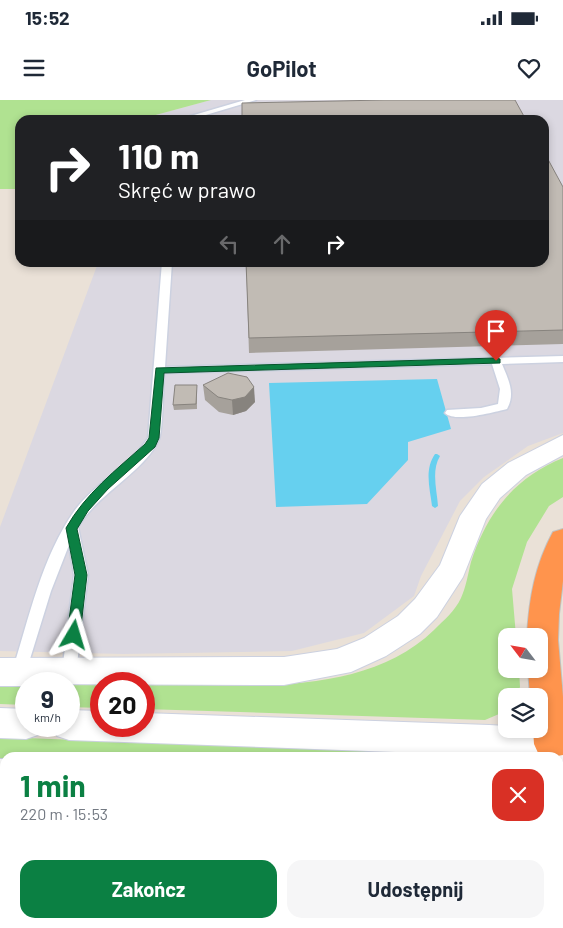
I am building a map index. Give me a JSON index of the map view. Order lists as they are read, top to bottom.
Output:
{
  "north": "top left",
  "page": {
    "status": "15:52",
    "header": "GoPilot",
    "turn": ["110 m", "Skręć w prawo"],
    "speed": "9 km/h",
    "limit": "20",
    "heading": ["1 min", "220 m · 15:53"],
    "buttons": ["Zakończ", "Udostępnij"]
  }
}
